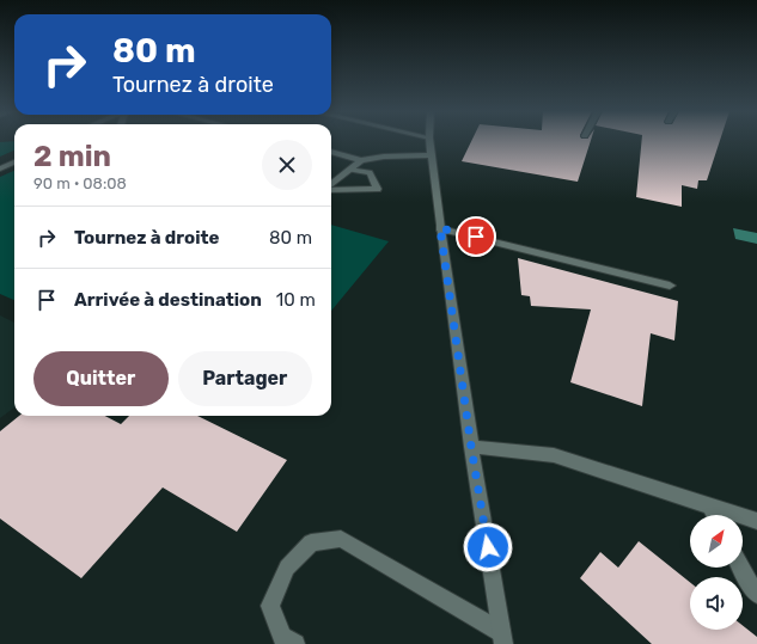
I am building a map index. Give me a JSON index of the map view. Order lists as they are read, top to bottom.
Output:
{
  "north": "top right",
  "page": {
    "turn": ["80 m", "Tournez à droite"],
    "heading": ["2 min", "90 m · 08:08"],
    "list": [
      {
        "name": "Tournez à droite",
        "value": "80 m"
      },
      {
        "name": "Arrivée à destination",
        "value": "10 m"
      }
    ],
    "buttons": ["Quitter", "Partager"]
  }
}
